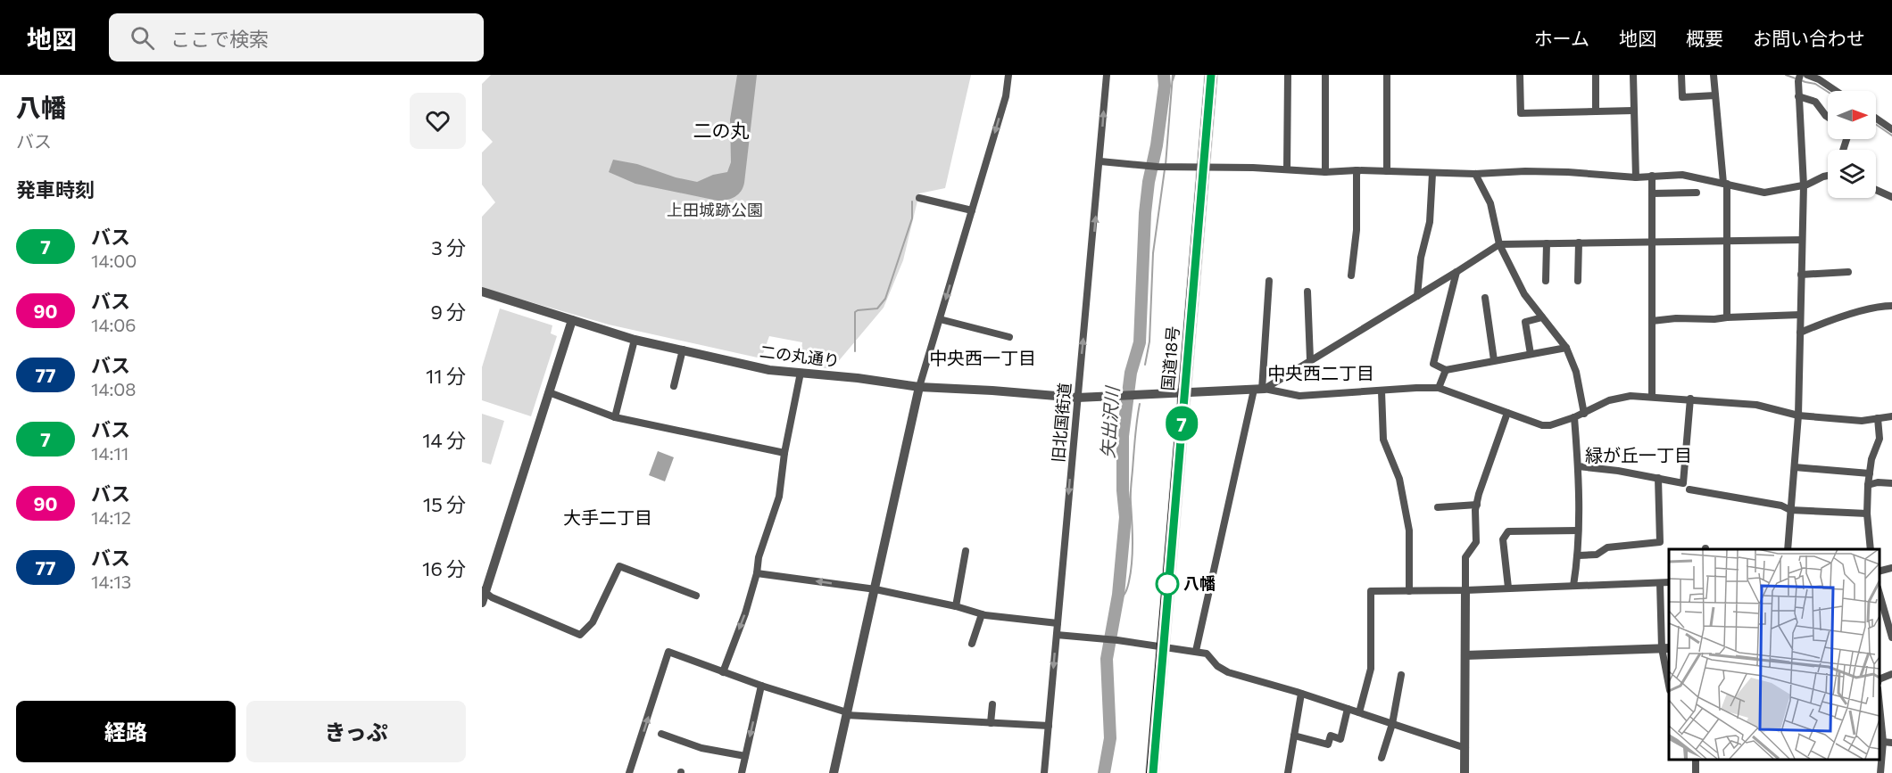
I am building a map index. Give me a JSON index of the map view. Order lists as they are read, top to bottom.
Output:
{
  "streets": {
    "highway": ["国道18号"],
    "street": ["二の丸通り", "旧北国街道"]
  },
  "crossings": [
    ["二の丸通り", "国道18号"],
    ["二の丸通り", "旧北国街道"]
  ],
  "districts": [
    "二の丸",
    "中央西一丁目",
    "中央西二丁目",
    "緑が丘一丁目",
    "大手二丁目"
  ],
  "water": ["矢出沢川"],
  "parks": ["上田城跡公園"],
  "places": ["八幡"],
  "lines": ["bus line 7"],
  "north": "right",
  "page": {
    "header": "地図",
    "search": "ここで検索",
    "nav": [
      "ホーム",
      "地図",
      "概要",
      "お問い合わせ"
    ],
    "heading": [
      ["八幡", "バス"],
      "発車時刻"
    ],
    "on_map": "7",
    "list": [
      {
        "mark": "7",
        "name": "バス",
        "note": "14:00",
        "value": "3 分"
      },
      {
        "mark": "90",
        "name": "バス",
        "note": "14:06",
        "value": "9 分"
      },
      {
        "mark": "77",
        "name": "バス",
        "note": "14:08",
        "value": "11 分"
      },
      {
        "mark": "7",
        "name": "バス",
        "note": "14:11",
        "value": "14 分"
      },
      {
        "mark": "90",
        "name": "バス",
        "note": "14:12",
        "value": "15 分"
      },
      {
        "mark": "77",
        "name": "バス",
        "note": "14:13",
        "value": "16 分"
      }
    ],
    "buttons": ["経路", "きっぷ"]
  }
}
